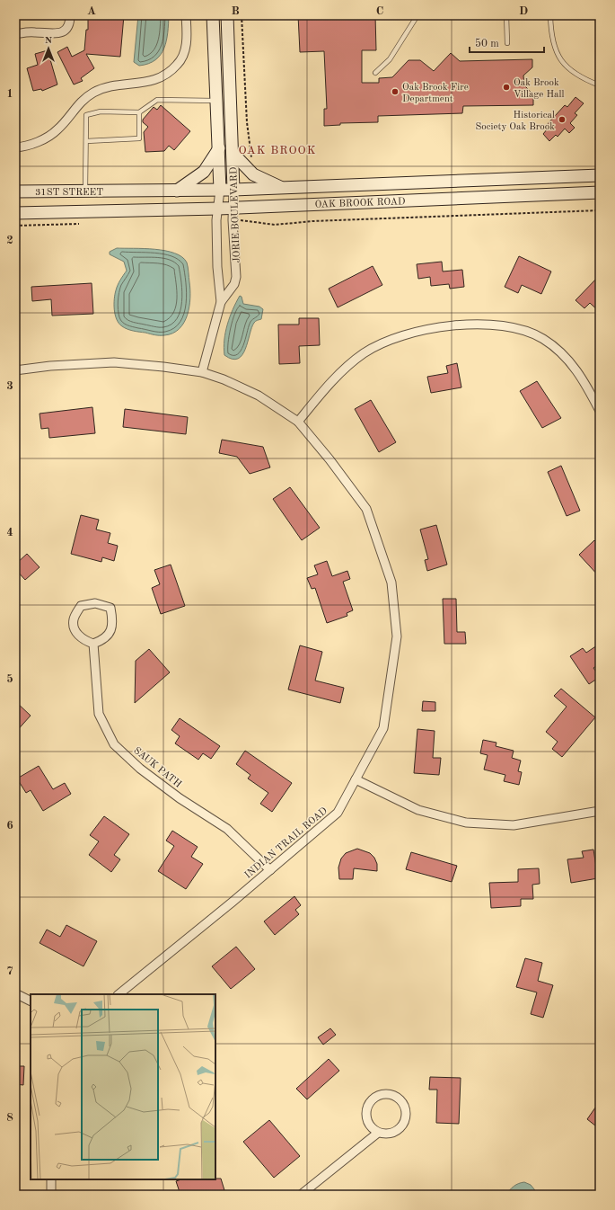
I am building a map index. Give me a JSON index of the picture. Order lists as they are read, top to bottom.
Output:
{
  "streets": {
    "main road": ["31ST STREET", "OAK BROOK ROAD", "JORIE BOULEVARD"],
    "street": ["SAUK PATH", "INDIAN TRAIL ROAD"]
  },
  "crossings": [
    ["31ST STREET", "OAK BROOK ROAD"],
    ["OAK BROOK ROAD", "JORIE BOULEVARD"],
    ["JORIE BOULEVARD", "INDIAN TRAIL ROAD"],
    ["SAUK PATH", "INDIAN TRAIL ROAD"]
  ],
  "districts": ["OAK BROOK"],
  "places": ["Oak Brook Village Hall", "Oak Brook Fire Department", "Historical Society Oak Brook"],
  "scale_bar": "50 m",
  "north": "top",
  "grid": {
    "columns": [
      "A",
      "B",
      "C",
      "D"
    ],
    "rows": [
      "1",
      "2",
      "3",
      "4",
      "5",
      "6",
      "7",
      "8"
    ]
  }
}
